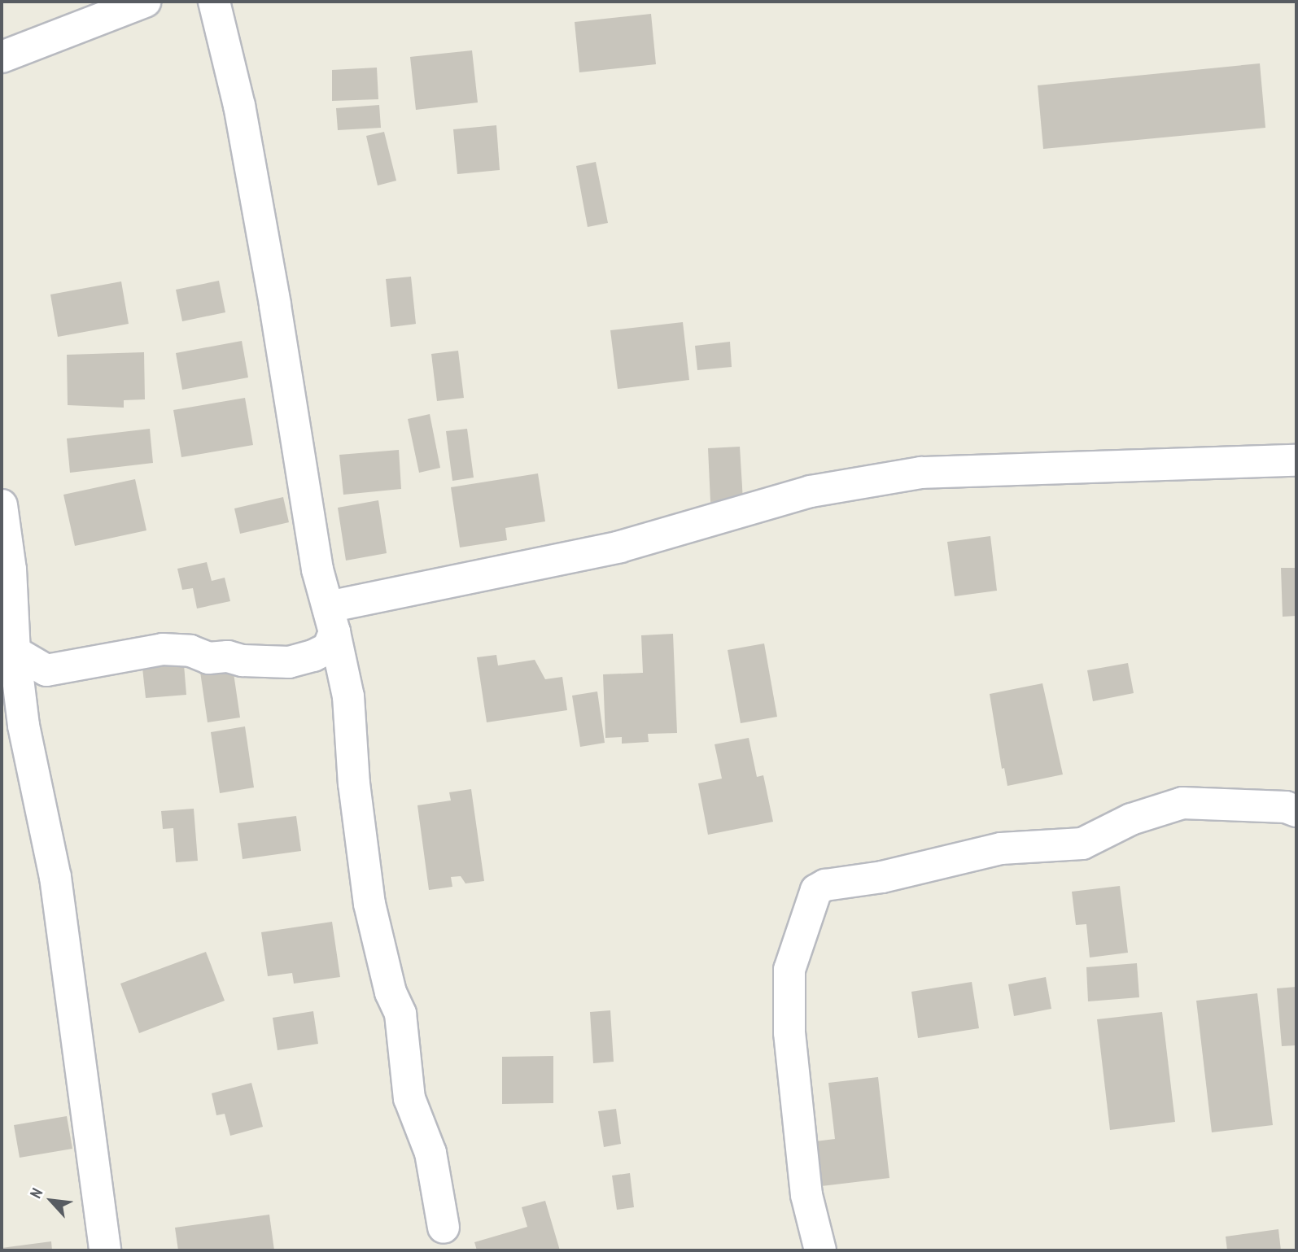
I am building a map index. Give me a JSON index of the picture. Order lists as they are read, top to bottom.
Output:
{
  "north": "top left"
}
